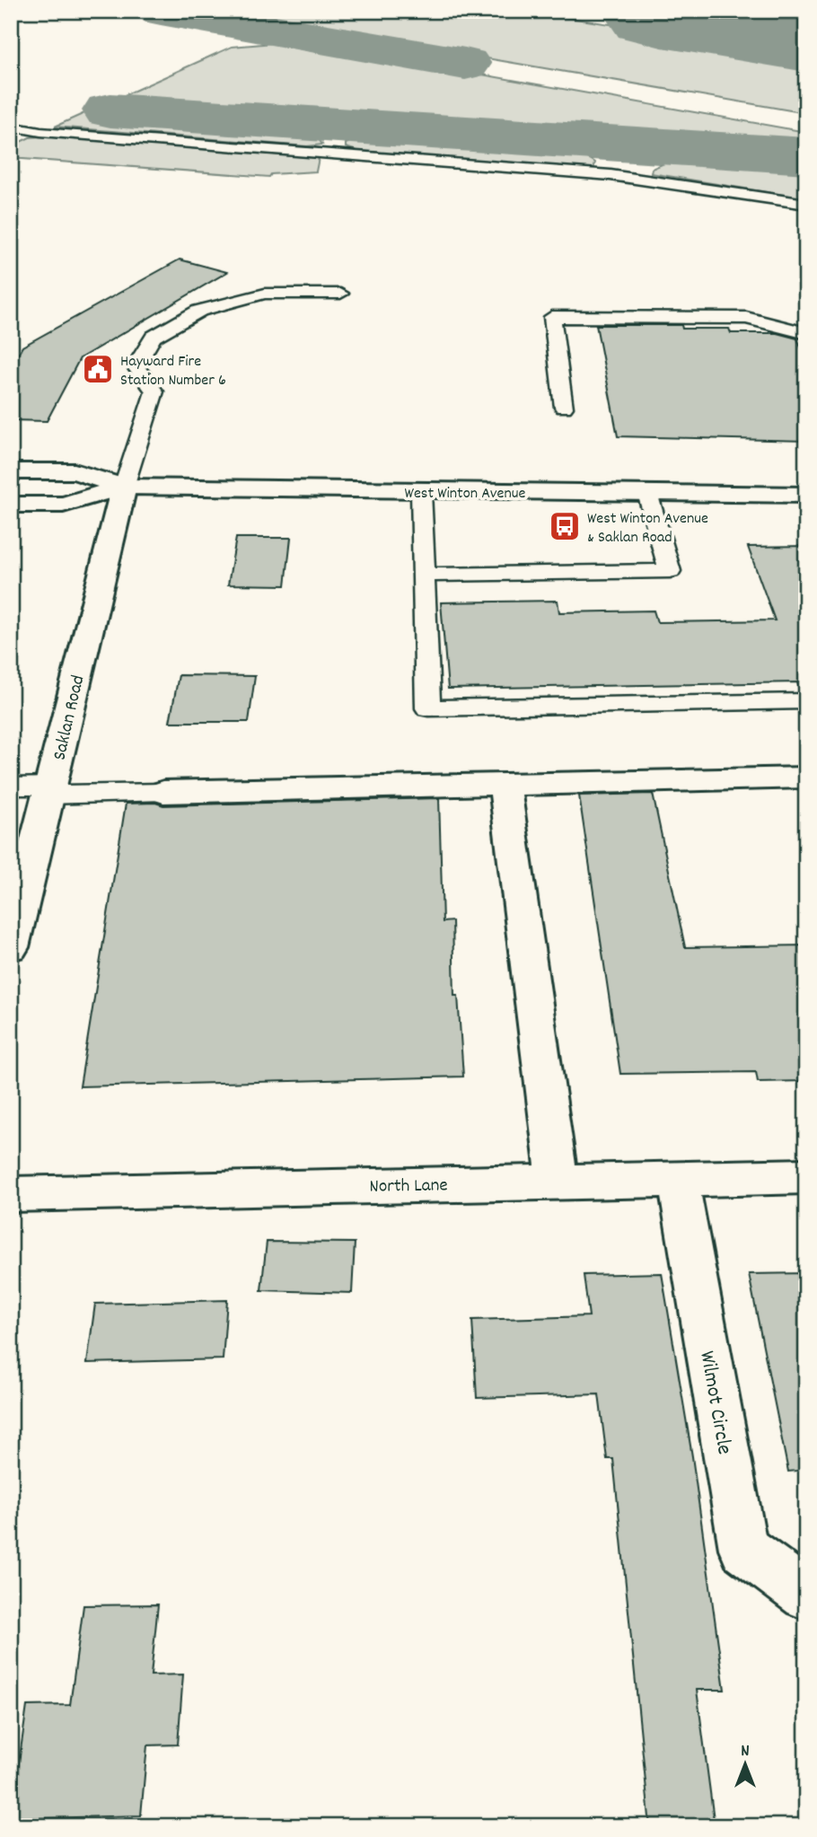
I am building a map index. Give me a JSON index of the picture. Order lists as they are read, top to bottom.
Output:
{
  "streets": {
    "street": [
      "West Winton Avenue",
      "Saklan Road",
      "North Lane",
      "Wilmot Circle"
    ]
  },
  "crossings": [
    ["West Winton Avenue", "Saklan Road"],
    ["North Lane", "Wilmot Circle"]
  ],
  "places": {
    "public building": ["Hayward Fire Station Number 6"],
    "bus stop": ["West Winton Avenue & Saklan Road"]
  },
  "north": "top"
}
